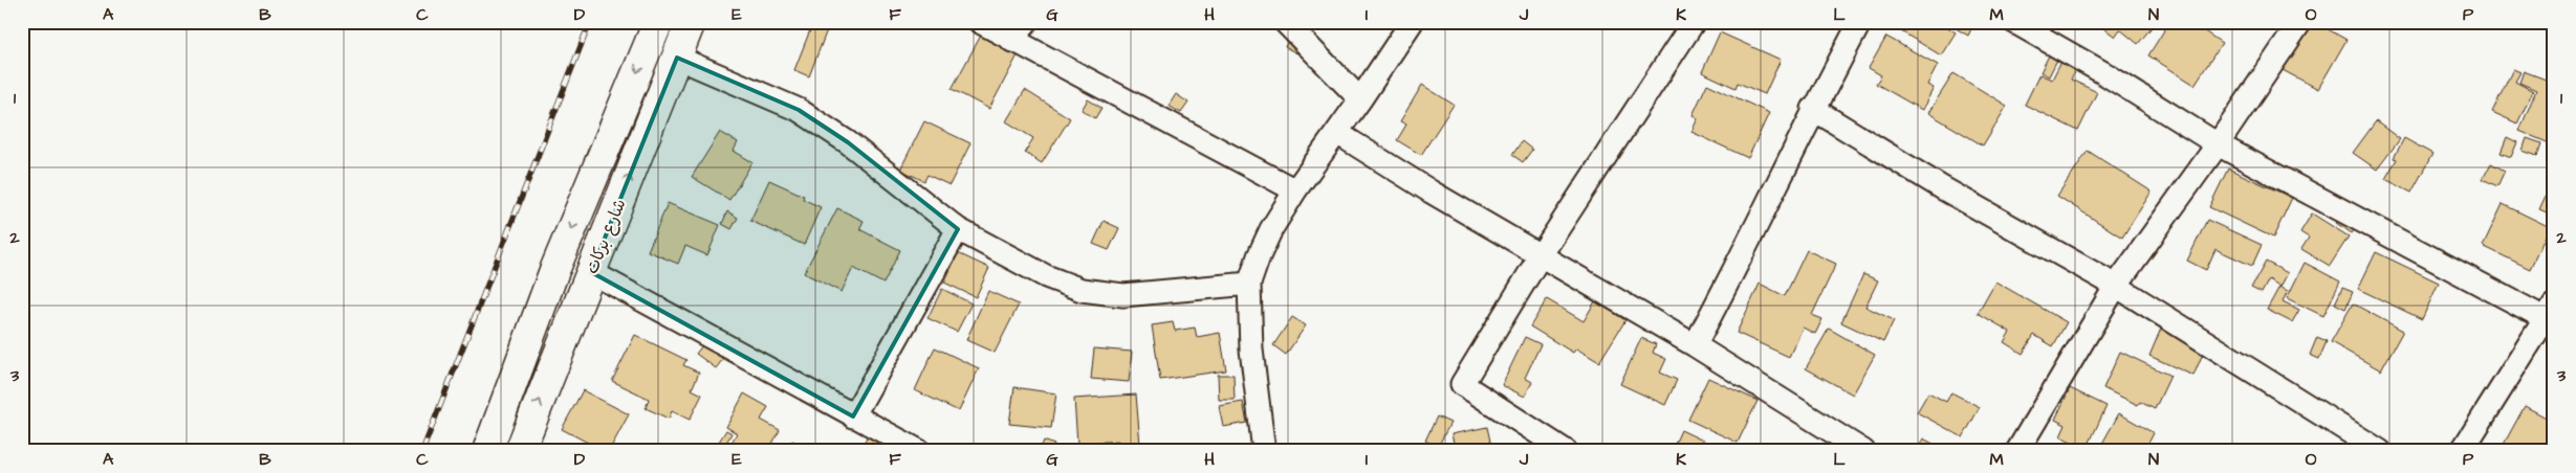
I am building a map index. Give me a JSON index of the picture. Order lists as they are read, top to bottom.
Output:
{
  "streets": {
    "main road": ["شارع بركات"]
  },
  "grid": {
    "columns": [
      "A",
      "B",
      "C",
      "D",
      "E",
      "F",
      "G",
      "H",
      "I",
      "J",
      "K",
      "L",
      "M",
      "N",
      "O",
      "P"
    ],
    "rows": ["1", "2", "3"]
  }
}
